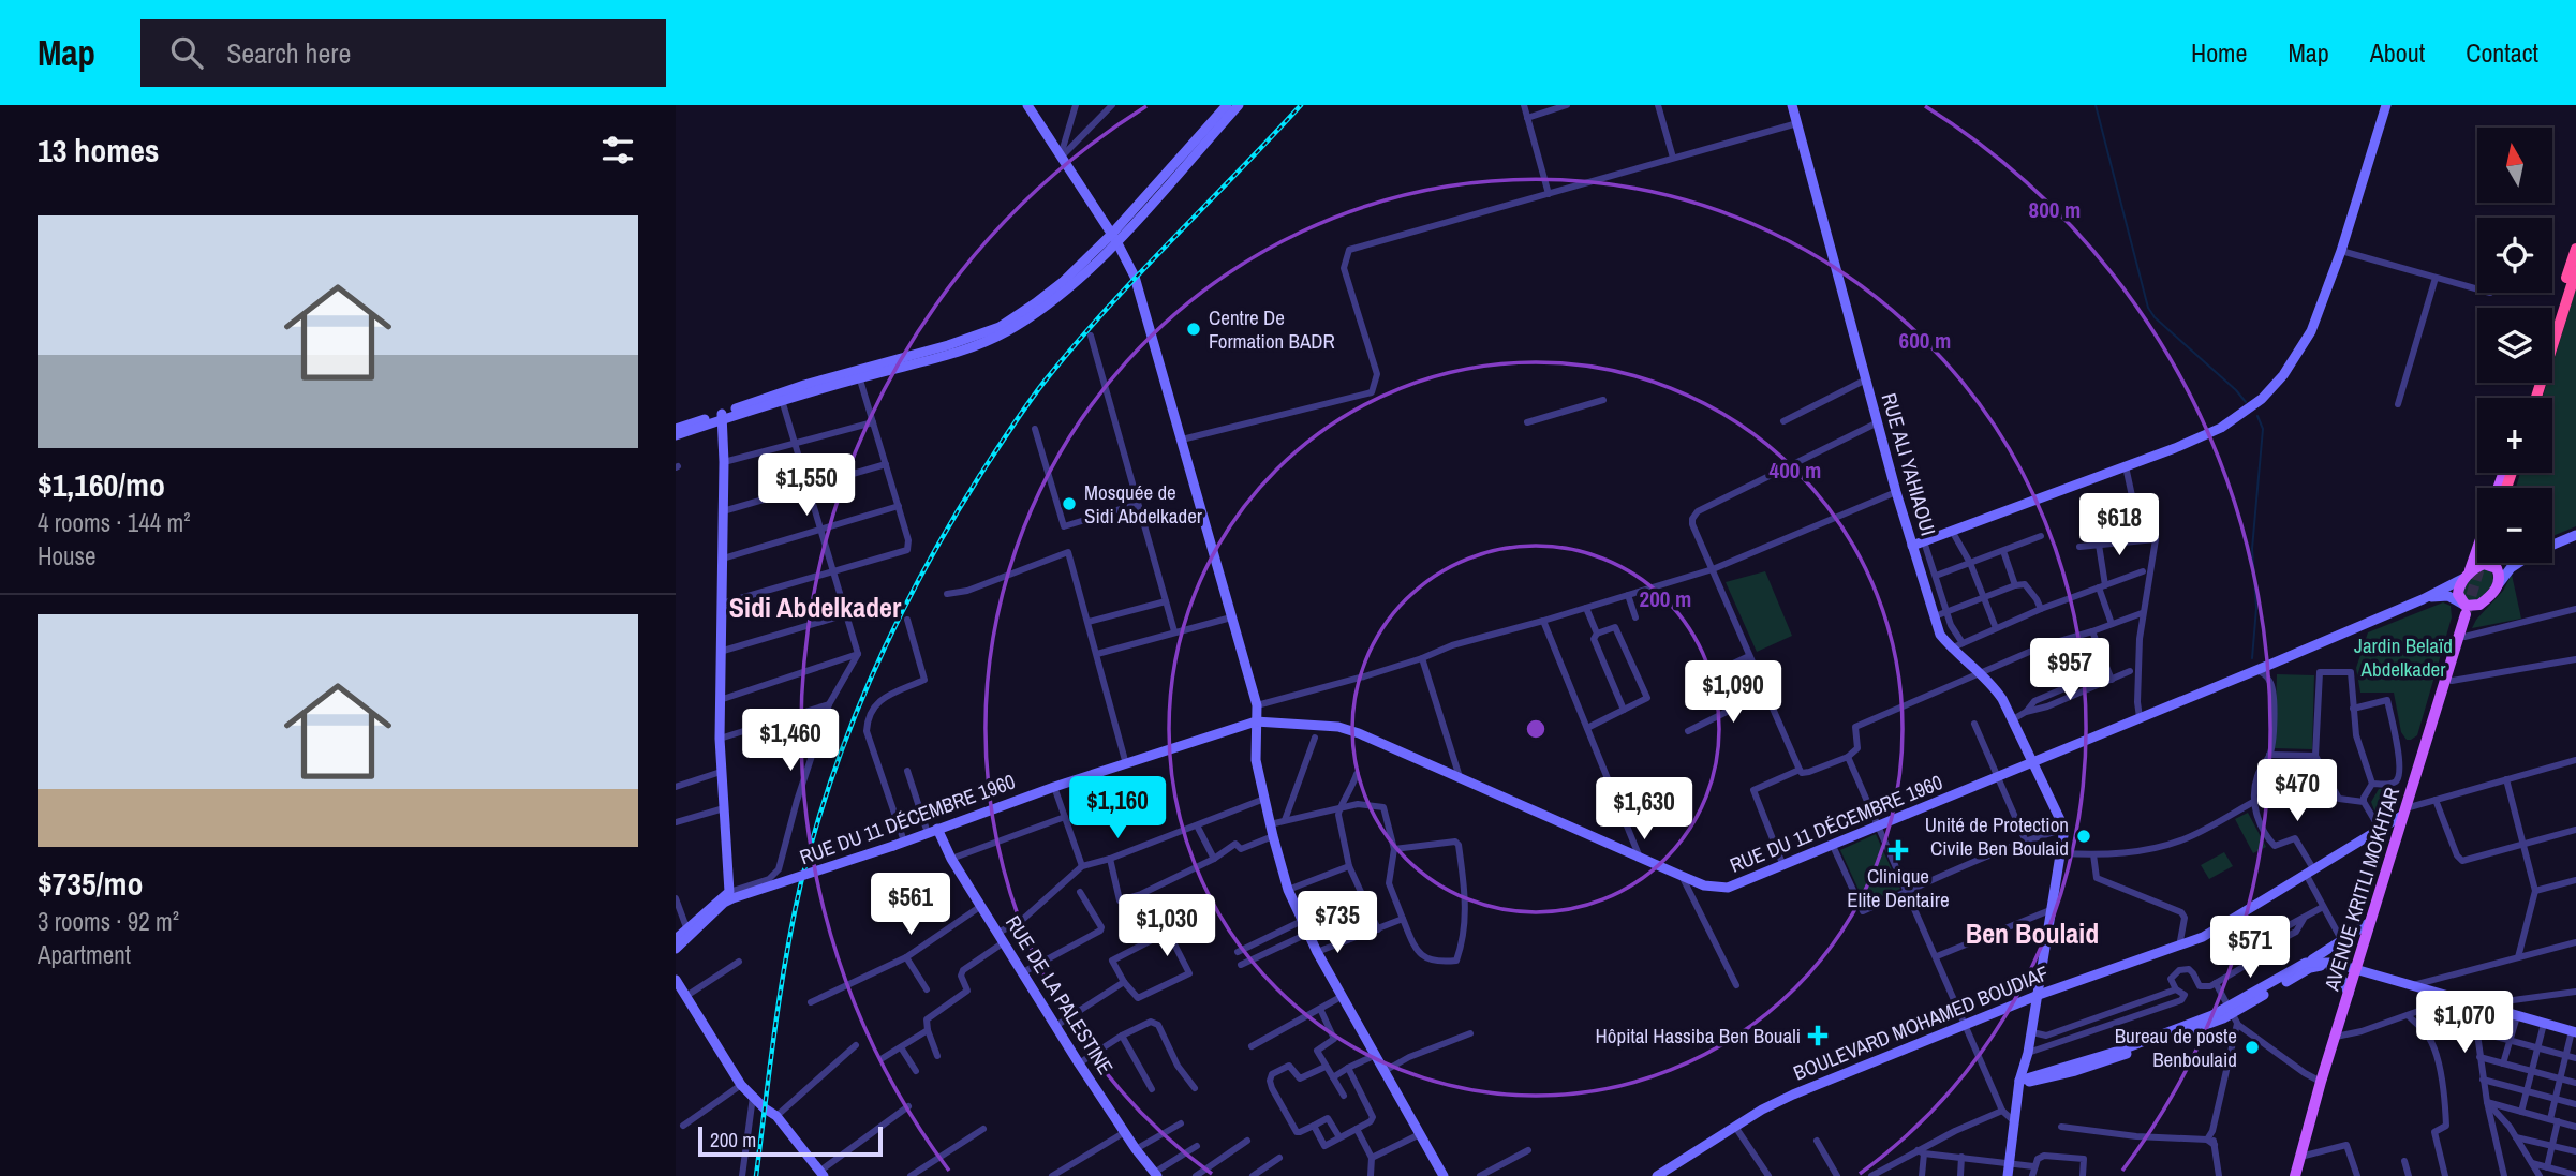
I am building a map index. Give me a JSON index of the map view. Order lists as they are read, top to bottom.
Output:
{
  "streets": {
    "main road": [
      "RUE ALI YAHIAOUI",
      "RUE DU 11 DÉCEMBRE 1960",
      "AVENUE KRITLI MOKHTAR",
      "RUE DE LA PALESTINE",
      "BOULEVARD MOHAMED BOUDIAF"
    ]
  },
  "crossings": [
    ["RUE ALI YAHIAOUI", "RUE DU 11 DÉCEMBRE 1960"],
    ["RUE DU 11 DÉCEMBRE 1960", "RUE DE LA PALESTINE"],
    ["AVENUE KRITLI MOKHTAR", "BOULEVARD MOHAMED BOUDIAF"]
  ],
  "districts": ["Sidi Abdelkader", "Ben Boulaid"],
  "parks": ["Jardin Belaïd Abdelkader"],
  "places": {
    "other": [
      "Centre De Formation BADR",
      "Mosquée de Sidi Abdelkader",
      "Unité de Protection Civile Ben Boulaid",
      "Bureau de poste Benboulaid"
    ],
    "health": ["Clinique Elite Dentaire", "Hôpital Hassiba Ben Bouali"]
  },
  "scale_bar": "200 m",
  "north": "top",
  "page": {
    "header": "Map",
    "search": "Search here",
    "nav": [
      "Home",
      "Map",
      "About",
      "Contact"
    ],
    "heading": "13 homes",
    "map_buttons": ["+", "−"],
    "list": [
      {
        "name": "$1,160/mo",
        "note": "4 rooms · 144 m² · House"
      },
      {
        "name": "$735/mo",
        "note": "3 rooms · 92 m² · Apartment"
      }
    ],
    "price": [
      "$1,550",
      "$618",
      "$957",
      "$1,090",
      "$1,460",
      "$470",
      "$1,160",
      "$1,630",
      "$561",
      "$735",
      "$1,030",
      "$571",
      "$1,070"
    ],
    "scale": "200 m"
  },
  "rings": [
    "800 m",
    "600 m",
    "400 m",
    "200 m"
  ]
}
